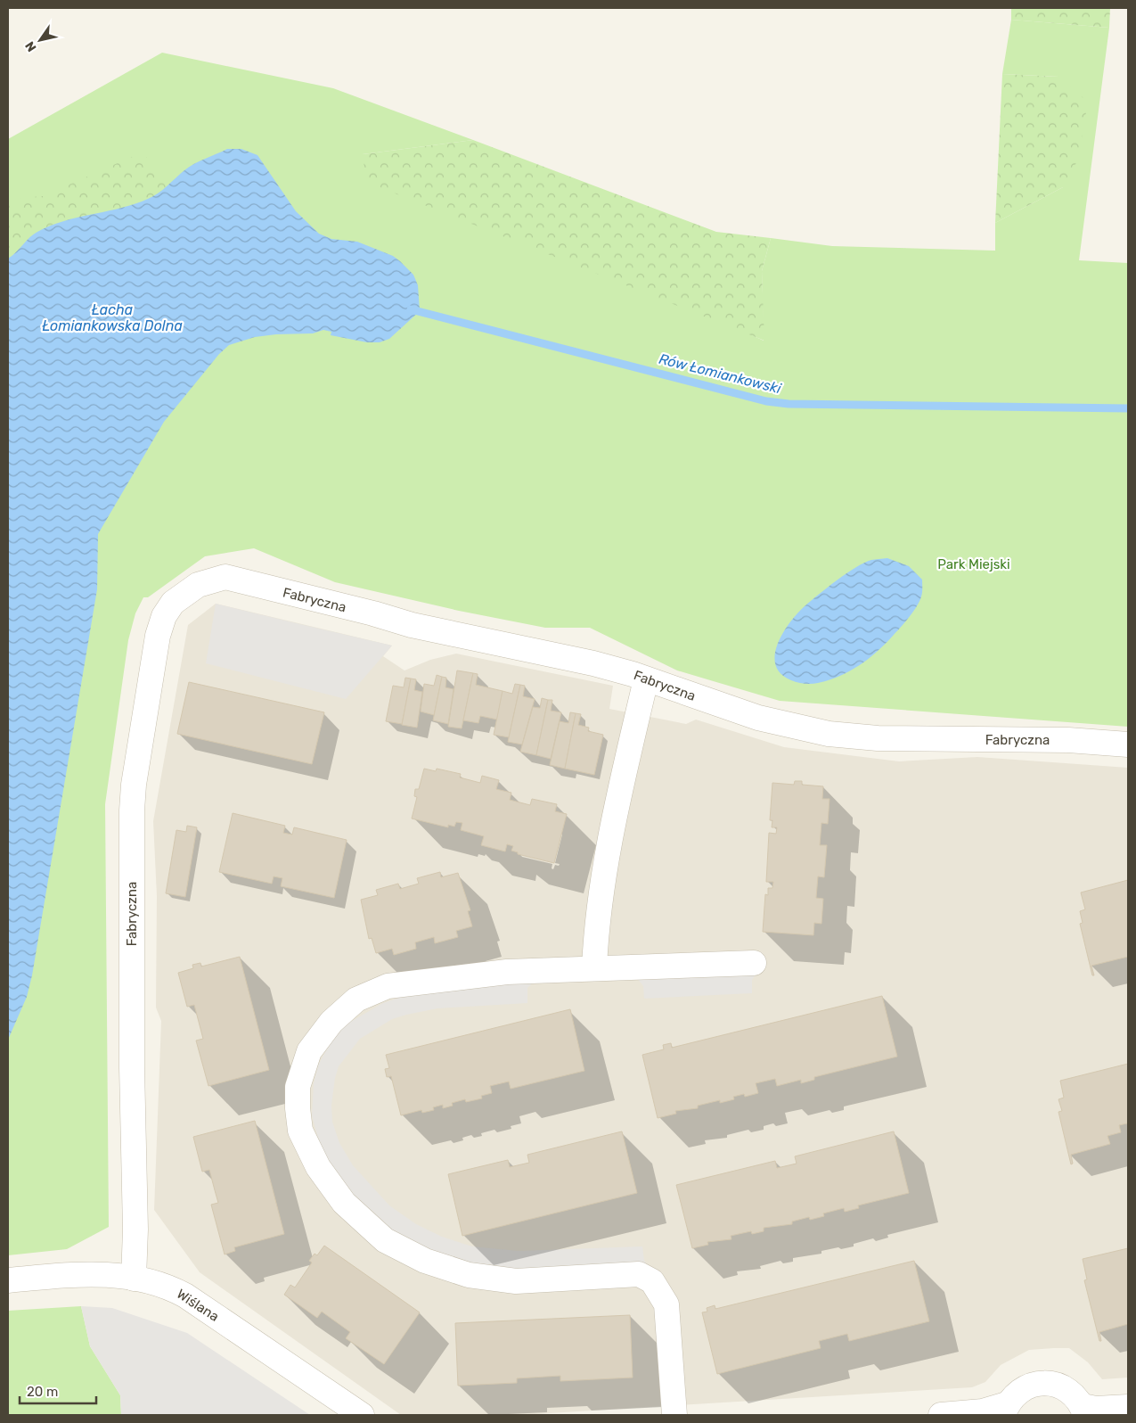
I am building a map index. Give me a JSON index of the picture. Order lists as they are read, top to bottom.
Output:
{
  "streets": {
    "street": ["Fabryczna", "Wiślana"]
  },
  "crossings": [
    ["Fabryczna", "Wiślana"]
  ],
  "water": ["Łacha Łomiankowska Dolna", "Rów Łomiankowski"],
  "parks": ["Park Miejski"],
  "scale_bar": "20 m",
  "north": "bottom left"
}
